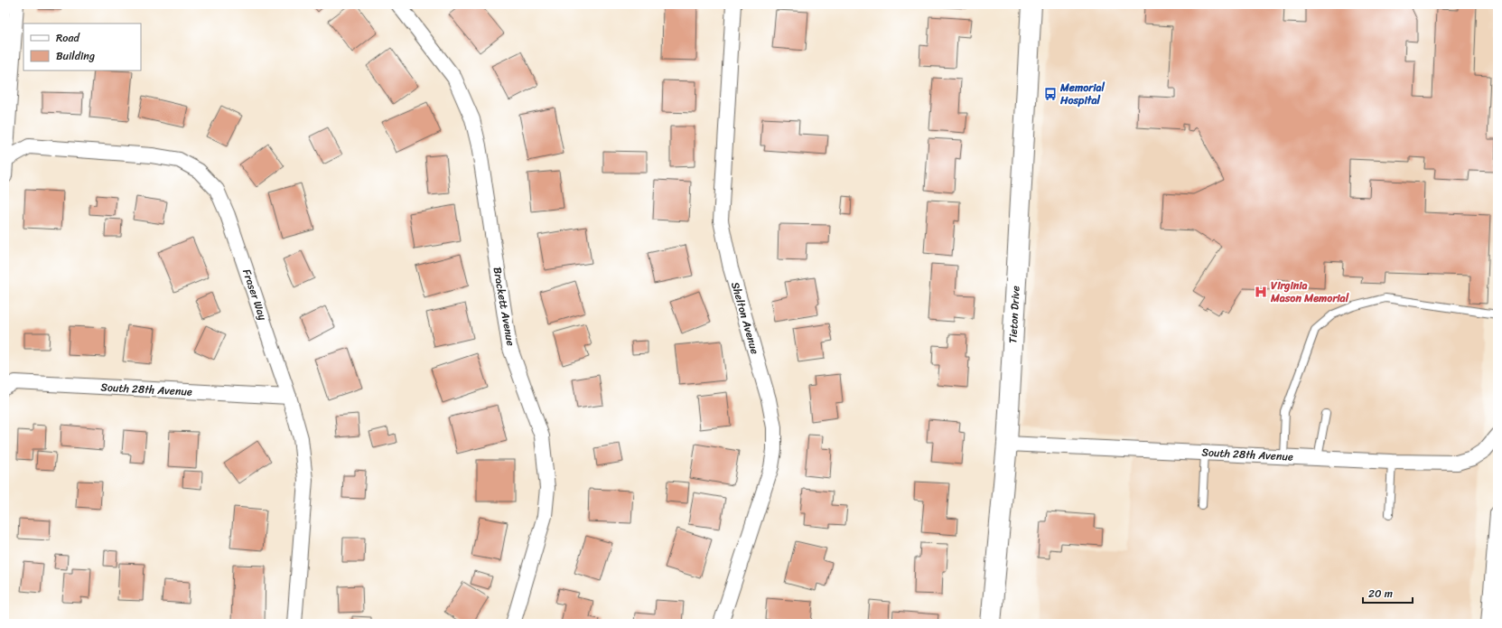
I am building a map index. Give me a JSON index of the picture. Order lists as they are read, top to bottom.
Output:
{
  "streets": {
    "main road": ["Tieton Drive"],
    "street": [
      "Fraser Way",
      "Brackett Avenue",
      "Shelton Avenue",
      "South 28th Avenue"
    ]
  },
  "crossings": [
    ["Fraser Way", "South 28th Avenue"],
    ["Tieton Drive", "South 28th Avenue"]
  ],
  "places": {
    "bus stop": ["Memorial Hospital"],
    "hospital": ["Virginia Mason Memorial"]
  },
  "legend": ["Road", "Building"],
  "scale_bar": "20 m"
}
